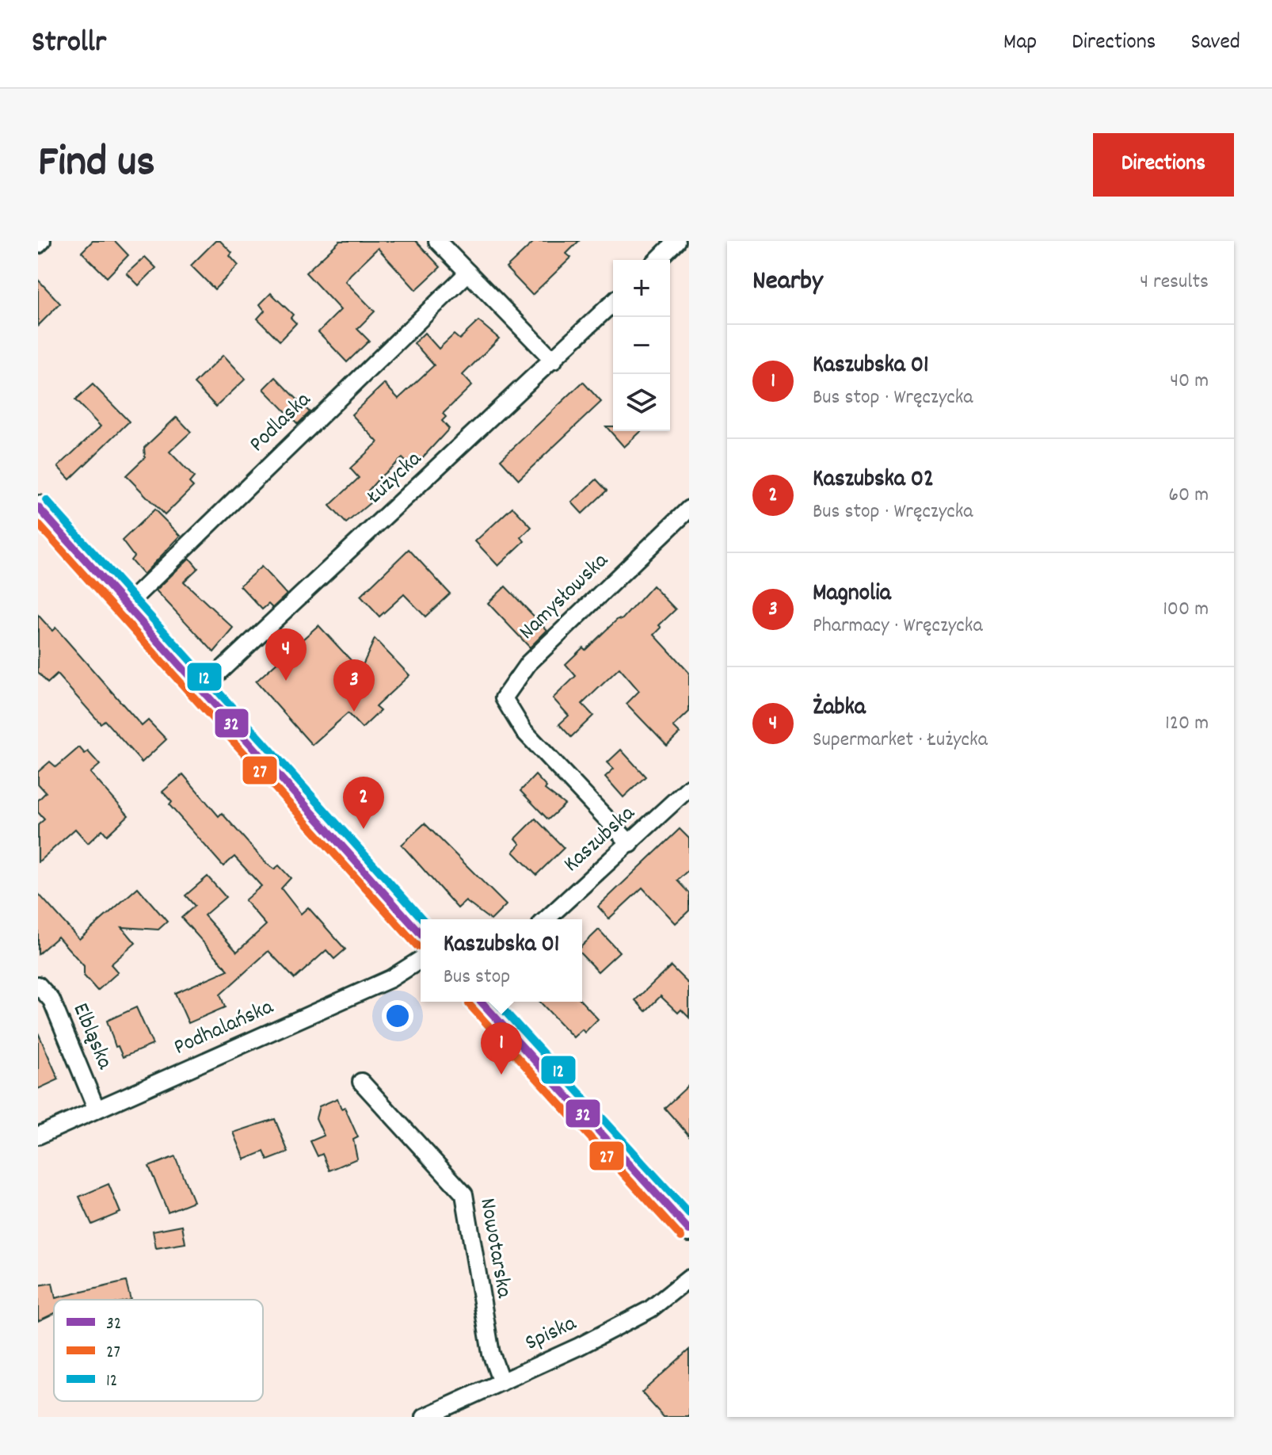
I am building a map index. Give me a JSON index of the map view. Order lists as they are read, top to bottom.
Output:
{
  "streets": {
    "street": [
      "Podlaska",
      "Łużycka",
      "Namysłowska",
      "Kaszubska",
      "Podhalańska",
      "Elbląska",
      "Nowotarska",
      "Spiska"
    ]
  },
  "crossings": [
    ["Namysłowska", "Kaszubska"],
    ["Podhalańska", "Elbląska"],
    ["Nowotarska", "Spiska"]
  ],
  "lines": ["transit line 12", "transit line 32", "transit line 27"],
  "legend": ["32", "27", "12"],
  "page": {
    "header": "Strollr",
    "nav": ["Map", "Directions", "Saved"],
    "title": "Find us",
    "buttons": "Directions",
    "heading": ["Nearby", "4 results"],
    "map_buttons": ["+", "−"],
    "list": [
      {
        "mark": "1",
        "name": "Kaszubska 01",
        "note": "Bus stop · Wręczycka",
        "value": "40 m"
      },
      {
        "mark": "2",
        "name": "Kaszubska 02",
        "note": "Bus stop · Wręczycka",
        "value": "60 m"
      },
      {
        "mark": "3",
        "name": "Magnolia",
        "note": "Pharmacy · Wręczycka",
        "value": "100 m"
      },
      {
        "mark": "4",
        "name": "Żabka",
        "note": "Supermarket · Łużycka",
        "value": "120 m"
      }
    ],
    "pins": [
      "4",
      "3",
      "2",
      "1"
    ],
    "popup": ["Kaszubska 01", "Bus stop"]
  }
}
